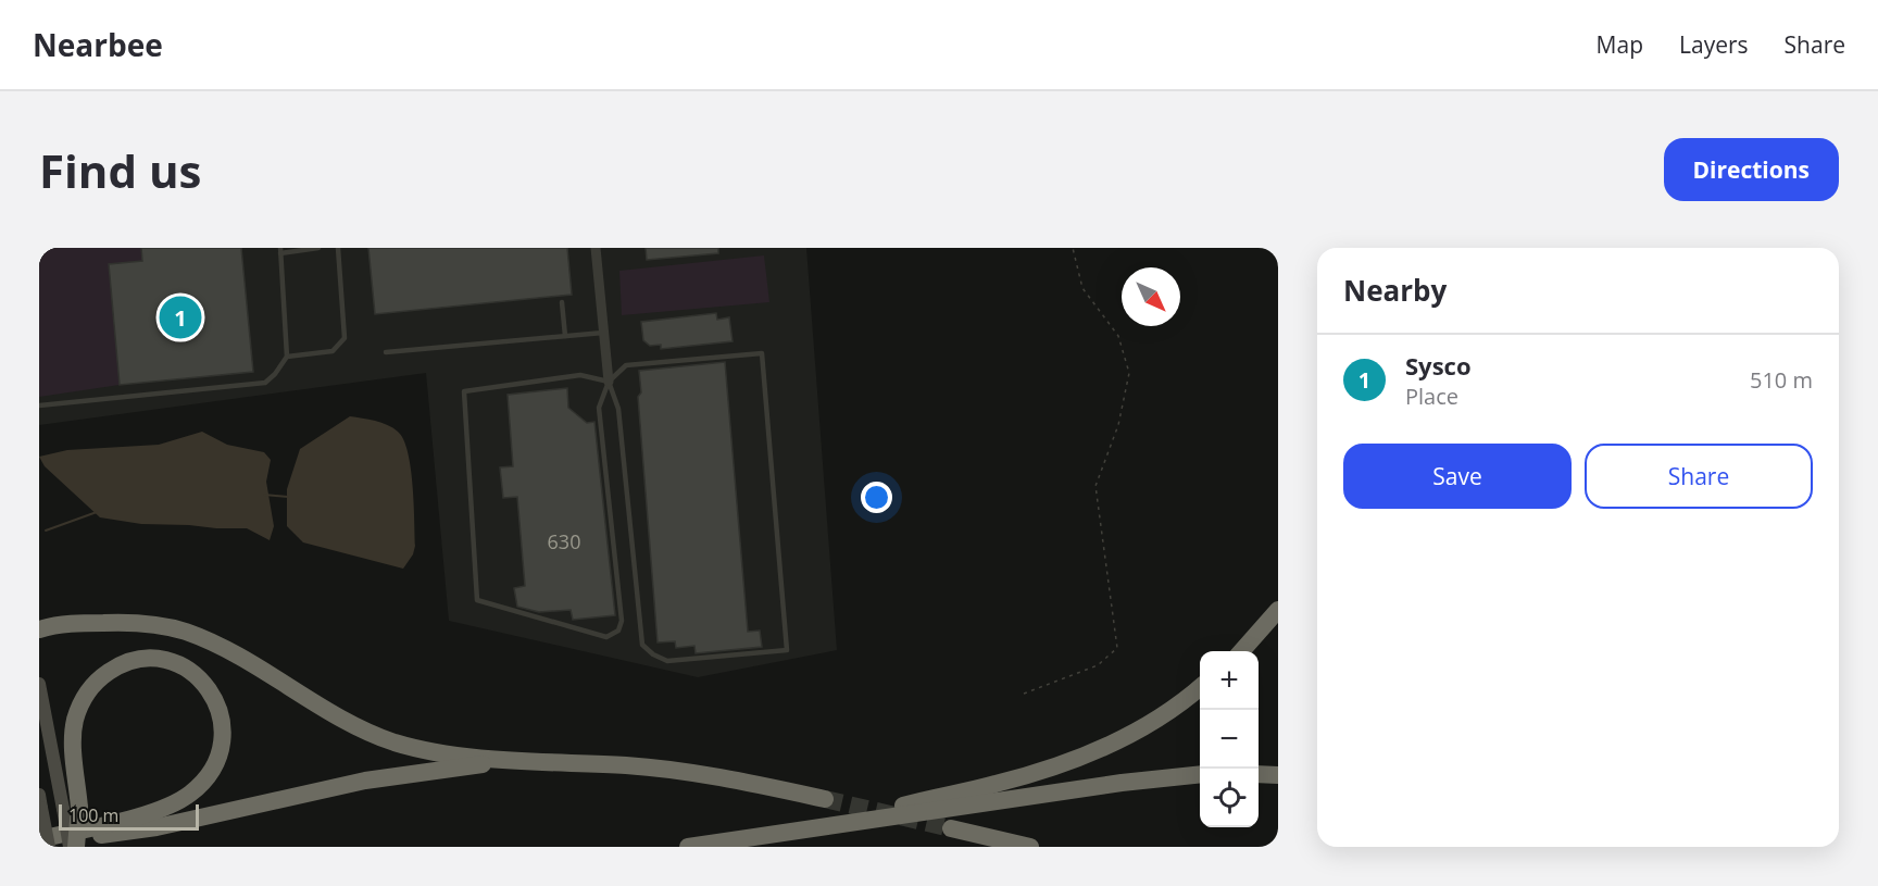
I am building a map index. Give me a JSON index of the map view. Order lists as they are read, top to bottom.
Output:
{
  "house_numbers": ["630"],
  "scale_bar": "100 m",
  "north": "bottom right",
  "page": {
    "header": "Nearbee",
    "nav": ["Map", "Layers", "Share"],
    "buttons": [
      "Directions",
      ["Save", "Share"]
    ],
    "title": "Find us",
    "heading": "Nearby",
    "pins": "1",
    "list": [
      {
        "mark": "1",
        "name": "Sysco",
        "note": "Place",
        "value": "510 m"
      }
    ],
    "map_buttons": ["+", "−"],
    "scale": "100 m"
  }
}
